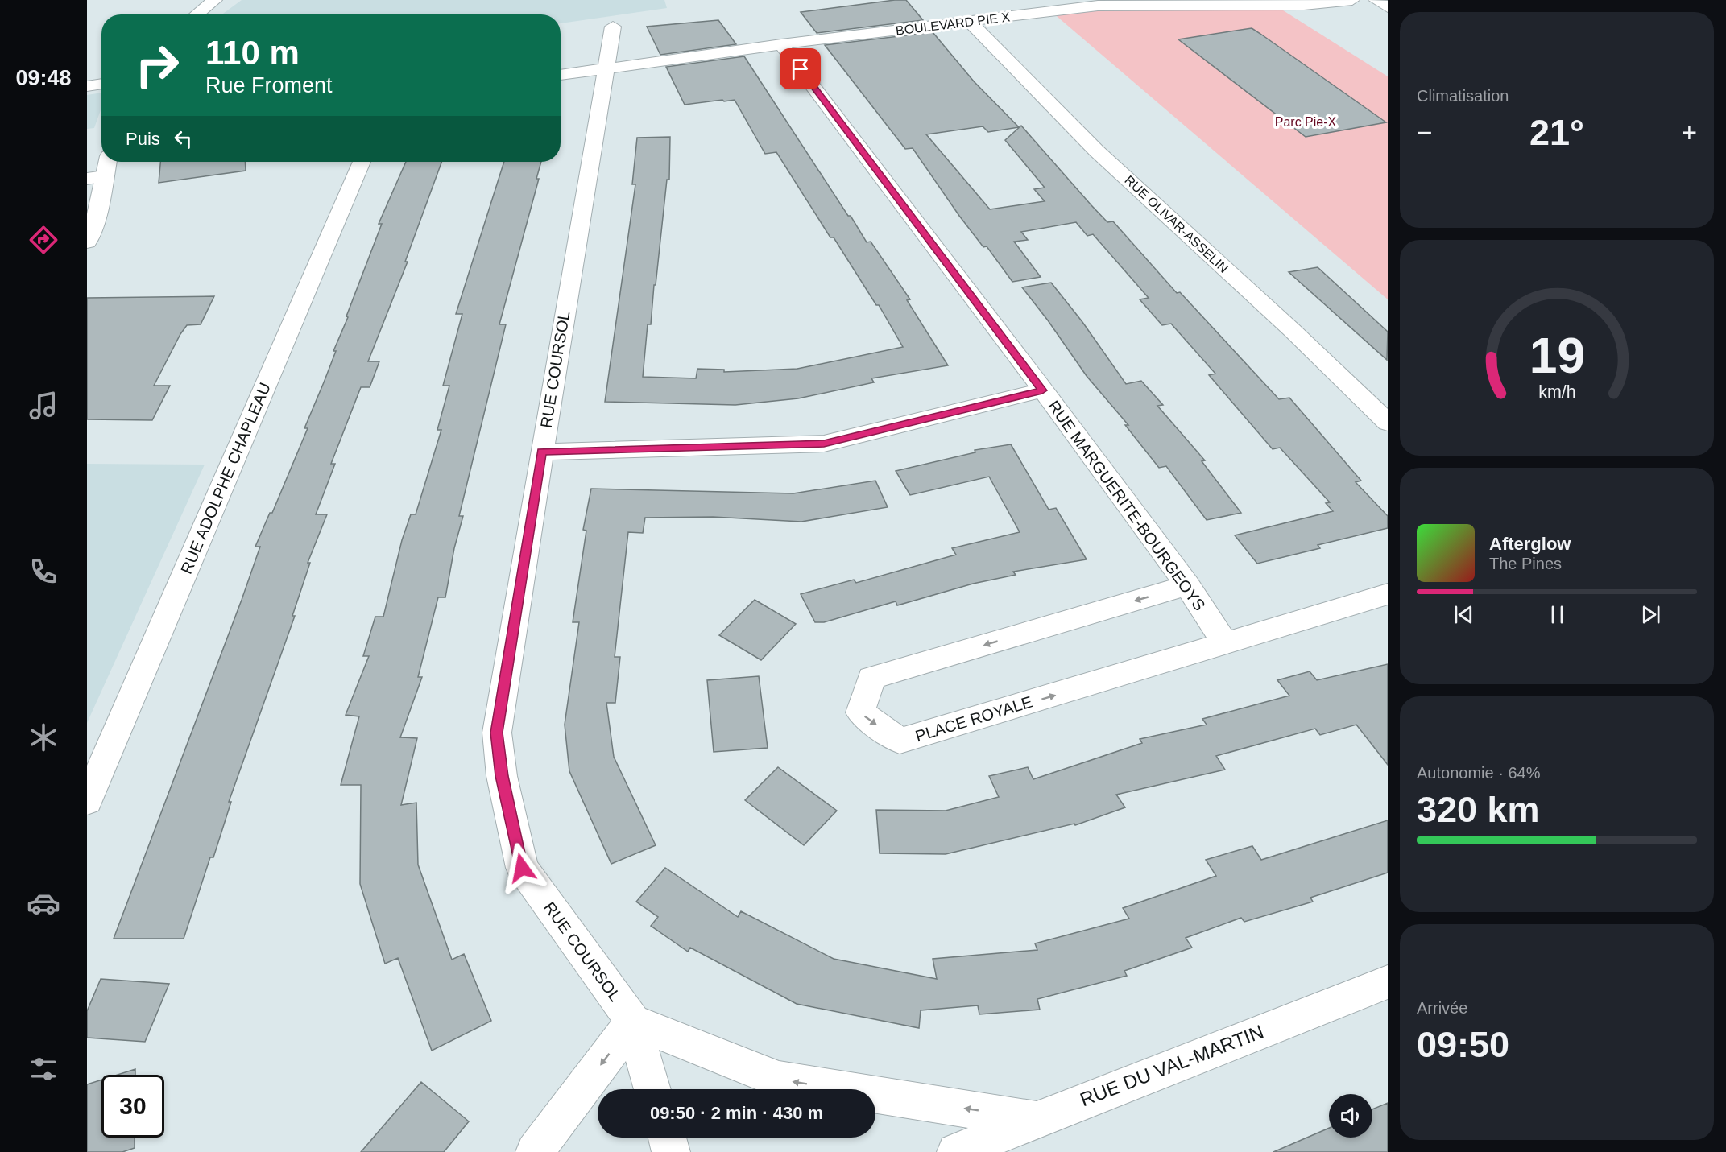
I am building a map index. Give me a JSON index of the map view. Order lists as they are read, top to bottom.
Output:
{
  "streets": {
    "street": [
      "BOULEVARD PIE X",
      "RUE OLIVAR-ASSELIN",
      "RUE COURSOL",
      "RUE ADOLPHE CHAPLEAU",
      "RUE MARGUERITE-BOURGEOYS",
      "PLACE ROYALE",
      "RUE DU VAL-MARTIN"
    ]
  },
  "crossings": [
    ["BOULEVARD PIE X", "RUE OLIVAR-ASSELIN"],
    ["BOULEVARD PIE X", "RUE COURSOL"],
    ["BOULEVARD PIE X", "RUE MARGUERITE-BOURGEOYS"],
    ["RUE MARGUERITE-BOURGEOYS", "PLACE ROYALE"]
  ],
  "parks": ["Parc Pie-X"],
  "page": {
    "tabs": "09:48",
    "tile": [
      "Climatisation",
      ["Autonomie · 64%", "320 km"],
      ["Arrivée", "09:50"]
    ],
    "turn": ["110 m", "Rue Froment"],
    "heat": ["−", "21°", "+"],
    "then": "Puis",
    "song": ["Afterglow", "The Pines"],
    "limit": "30",
    "trip": "09:50 · 2 min · 430 m",
    "gauge": ["19", "km/h"]
  }
}
